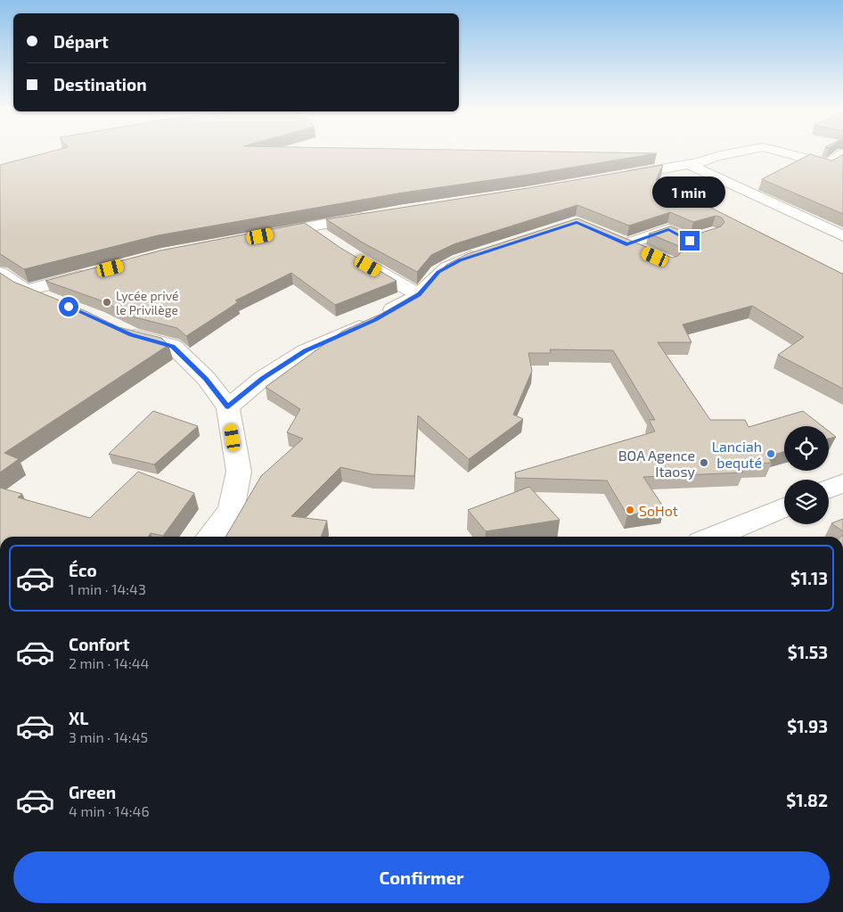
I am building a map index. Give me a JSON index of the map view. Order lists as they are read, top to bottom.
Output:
{
  "places": [
    "Lycée privé le Privilège",
    "Lanciah bequté",
    "BOA Agence Itaosy",
    "SoHot"
  ],
  "page": {
    "banner": ["Départ", "Destination"],
    "bubble": "1 min",
    "list": [
      {
        "name": "Éco",
        "note": "1 min · 14:43",
        "value": "$1.13"
      },
      {
        "name": "Confort",
        "note": "2 min · 14:44",
        "value": "$1.53"
      },
      {
        "name": "XL",
        "note": "3 min · 14:45",
        "value": "$1.93"
      },
      {
        "name": "Green",
        "note": "4 min · 14:46",
        "value": "$1.82"
      }
    ],
    "buttons": "Confirmer"
  }
}
